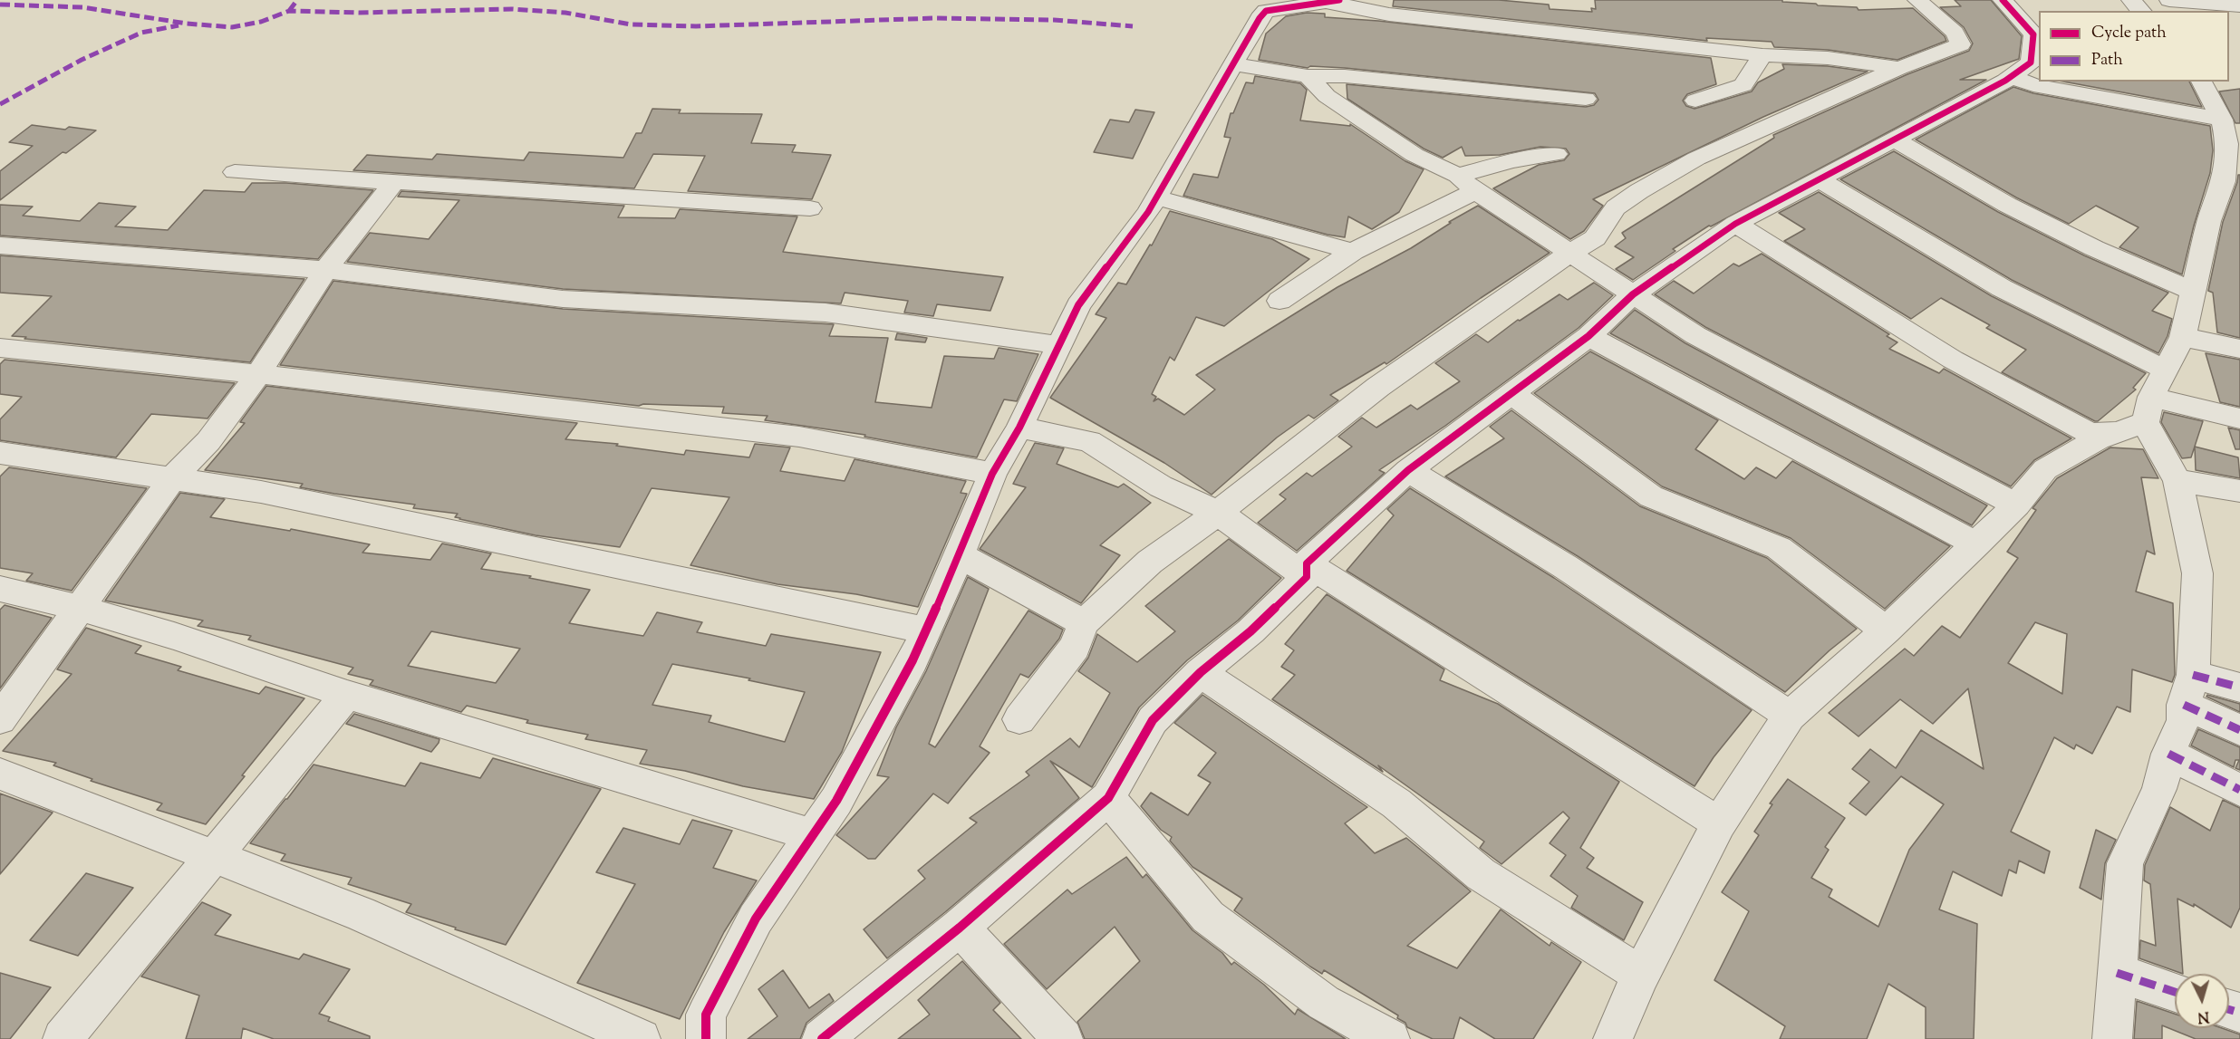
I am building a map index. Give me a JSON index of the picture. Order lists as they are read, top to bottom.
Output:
{
  "legend": ["Cycle path", "Path"],
  "north": "bottom"
}
